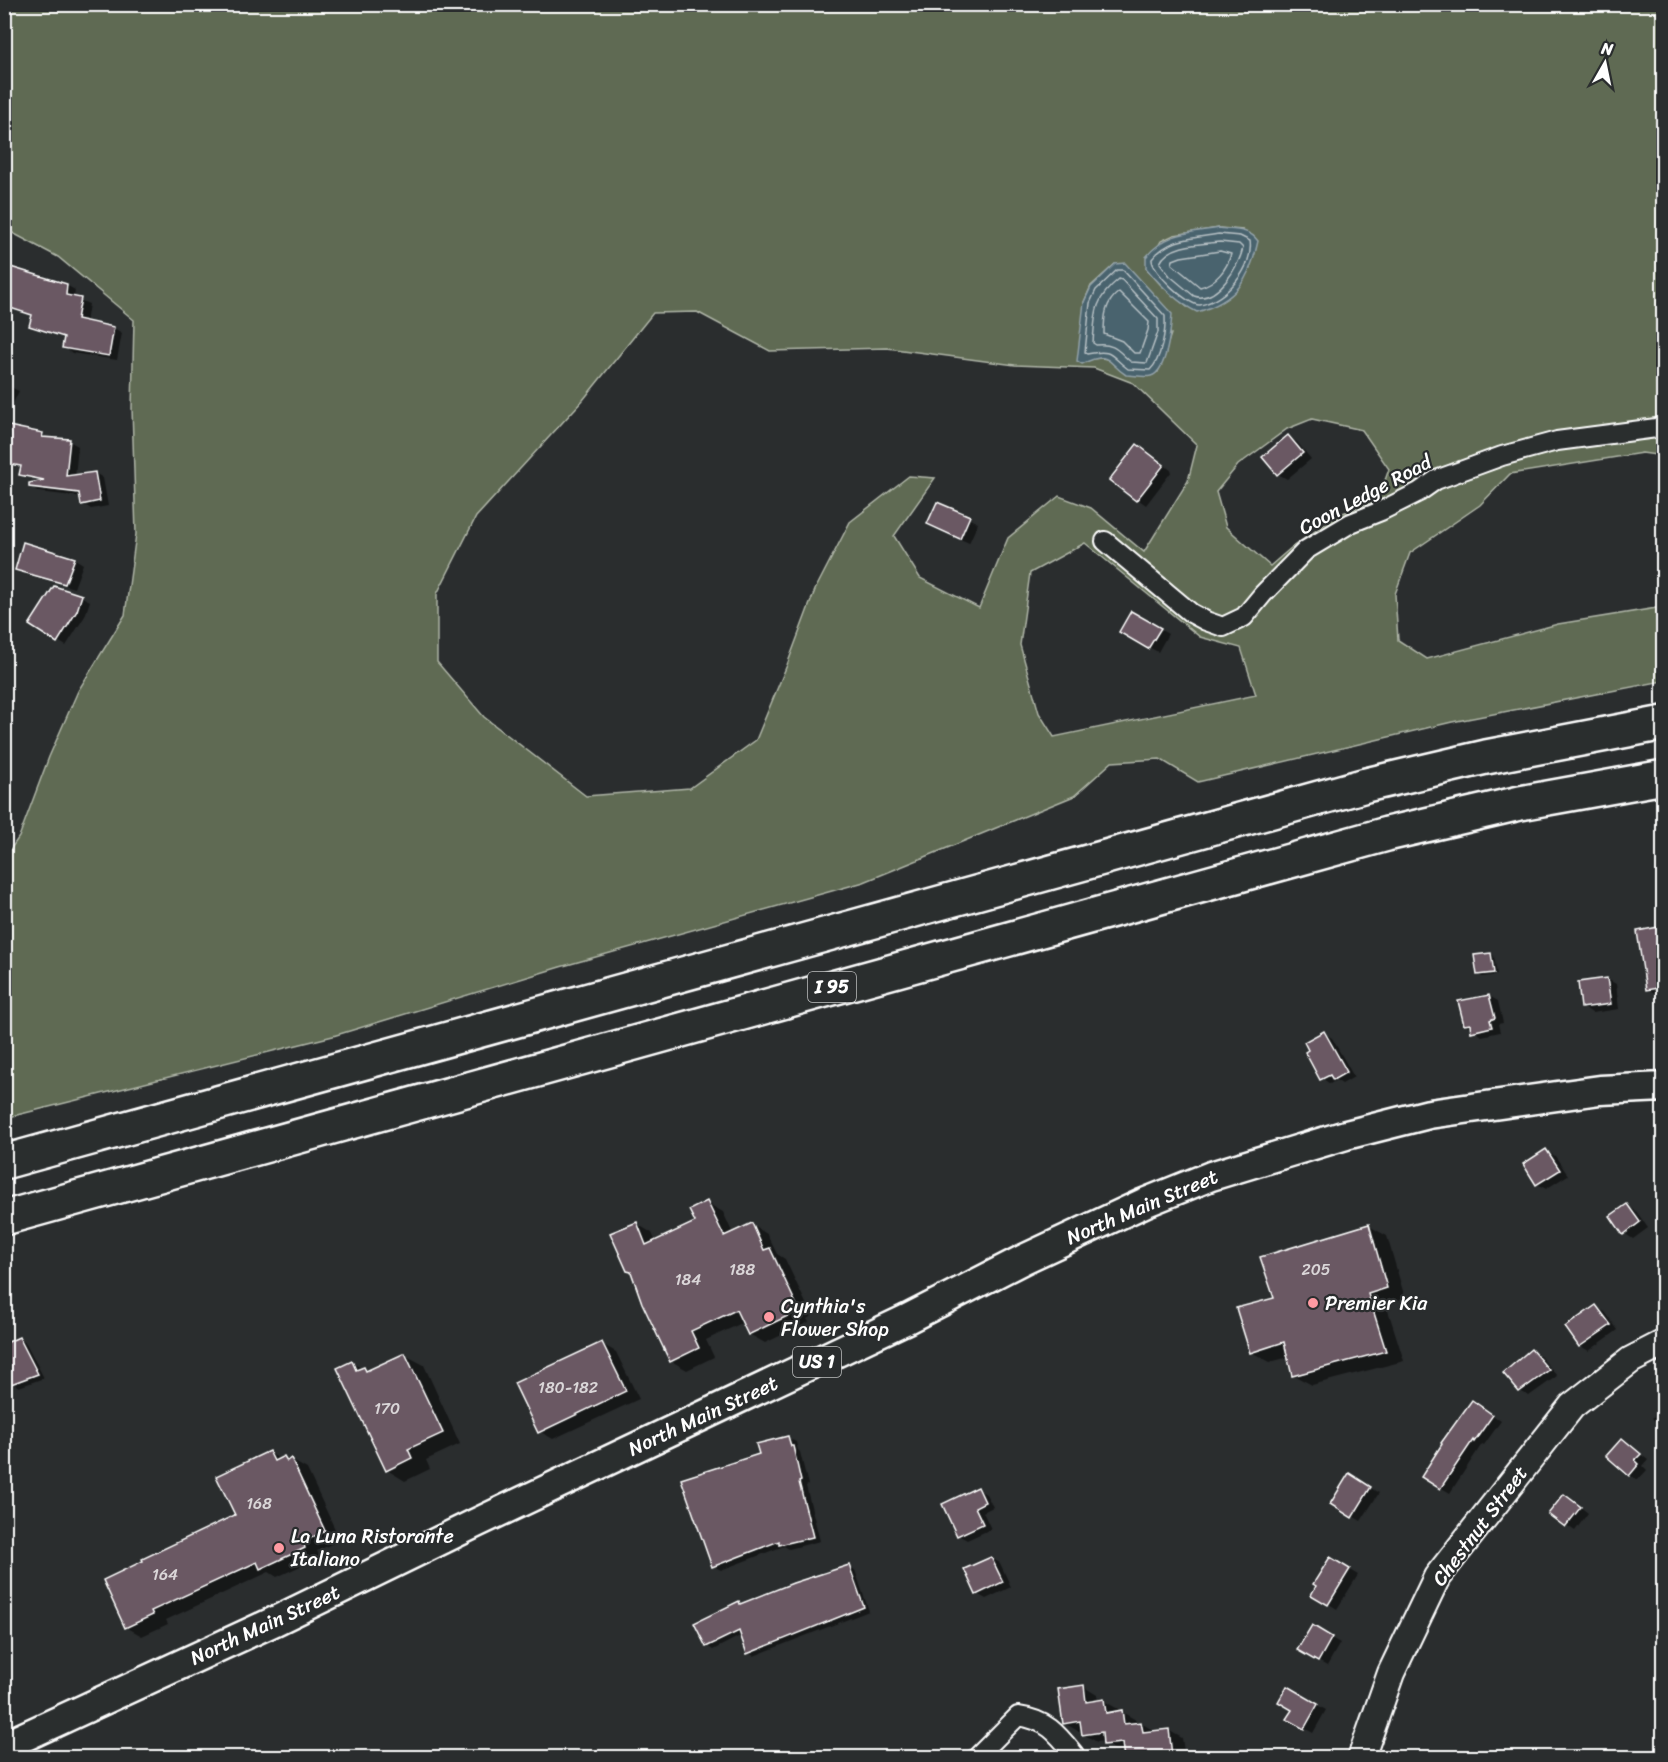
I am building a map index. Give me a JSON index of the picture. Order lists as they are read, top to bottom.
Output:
{
  "streets": {
    "highway": ["I 95"],
    "main road": ["North Main Street", "US 1"],
    "street": ["Coon Ledge Road", "Chestnut Street"]
  },
  "places": ["Premier Kia", "Cynthia's Flower Shop", "La Luna Ristorante Italiano"],
  "house_numbers": [
    "188",
    "205",
    "184",
    "180-182",
    "170",
    "168",
    "164"
  ],
  "north": "top"
}
